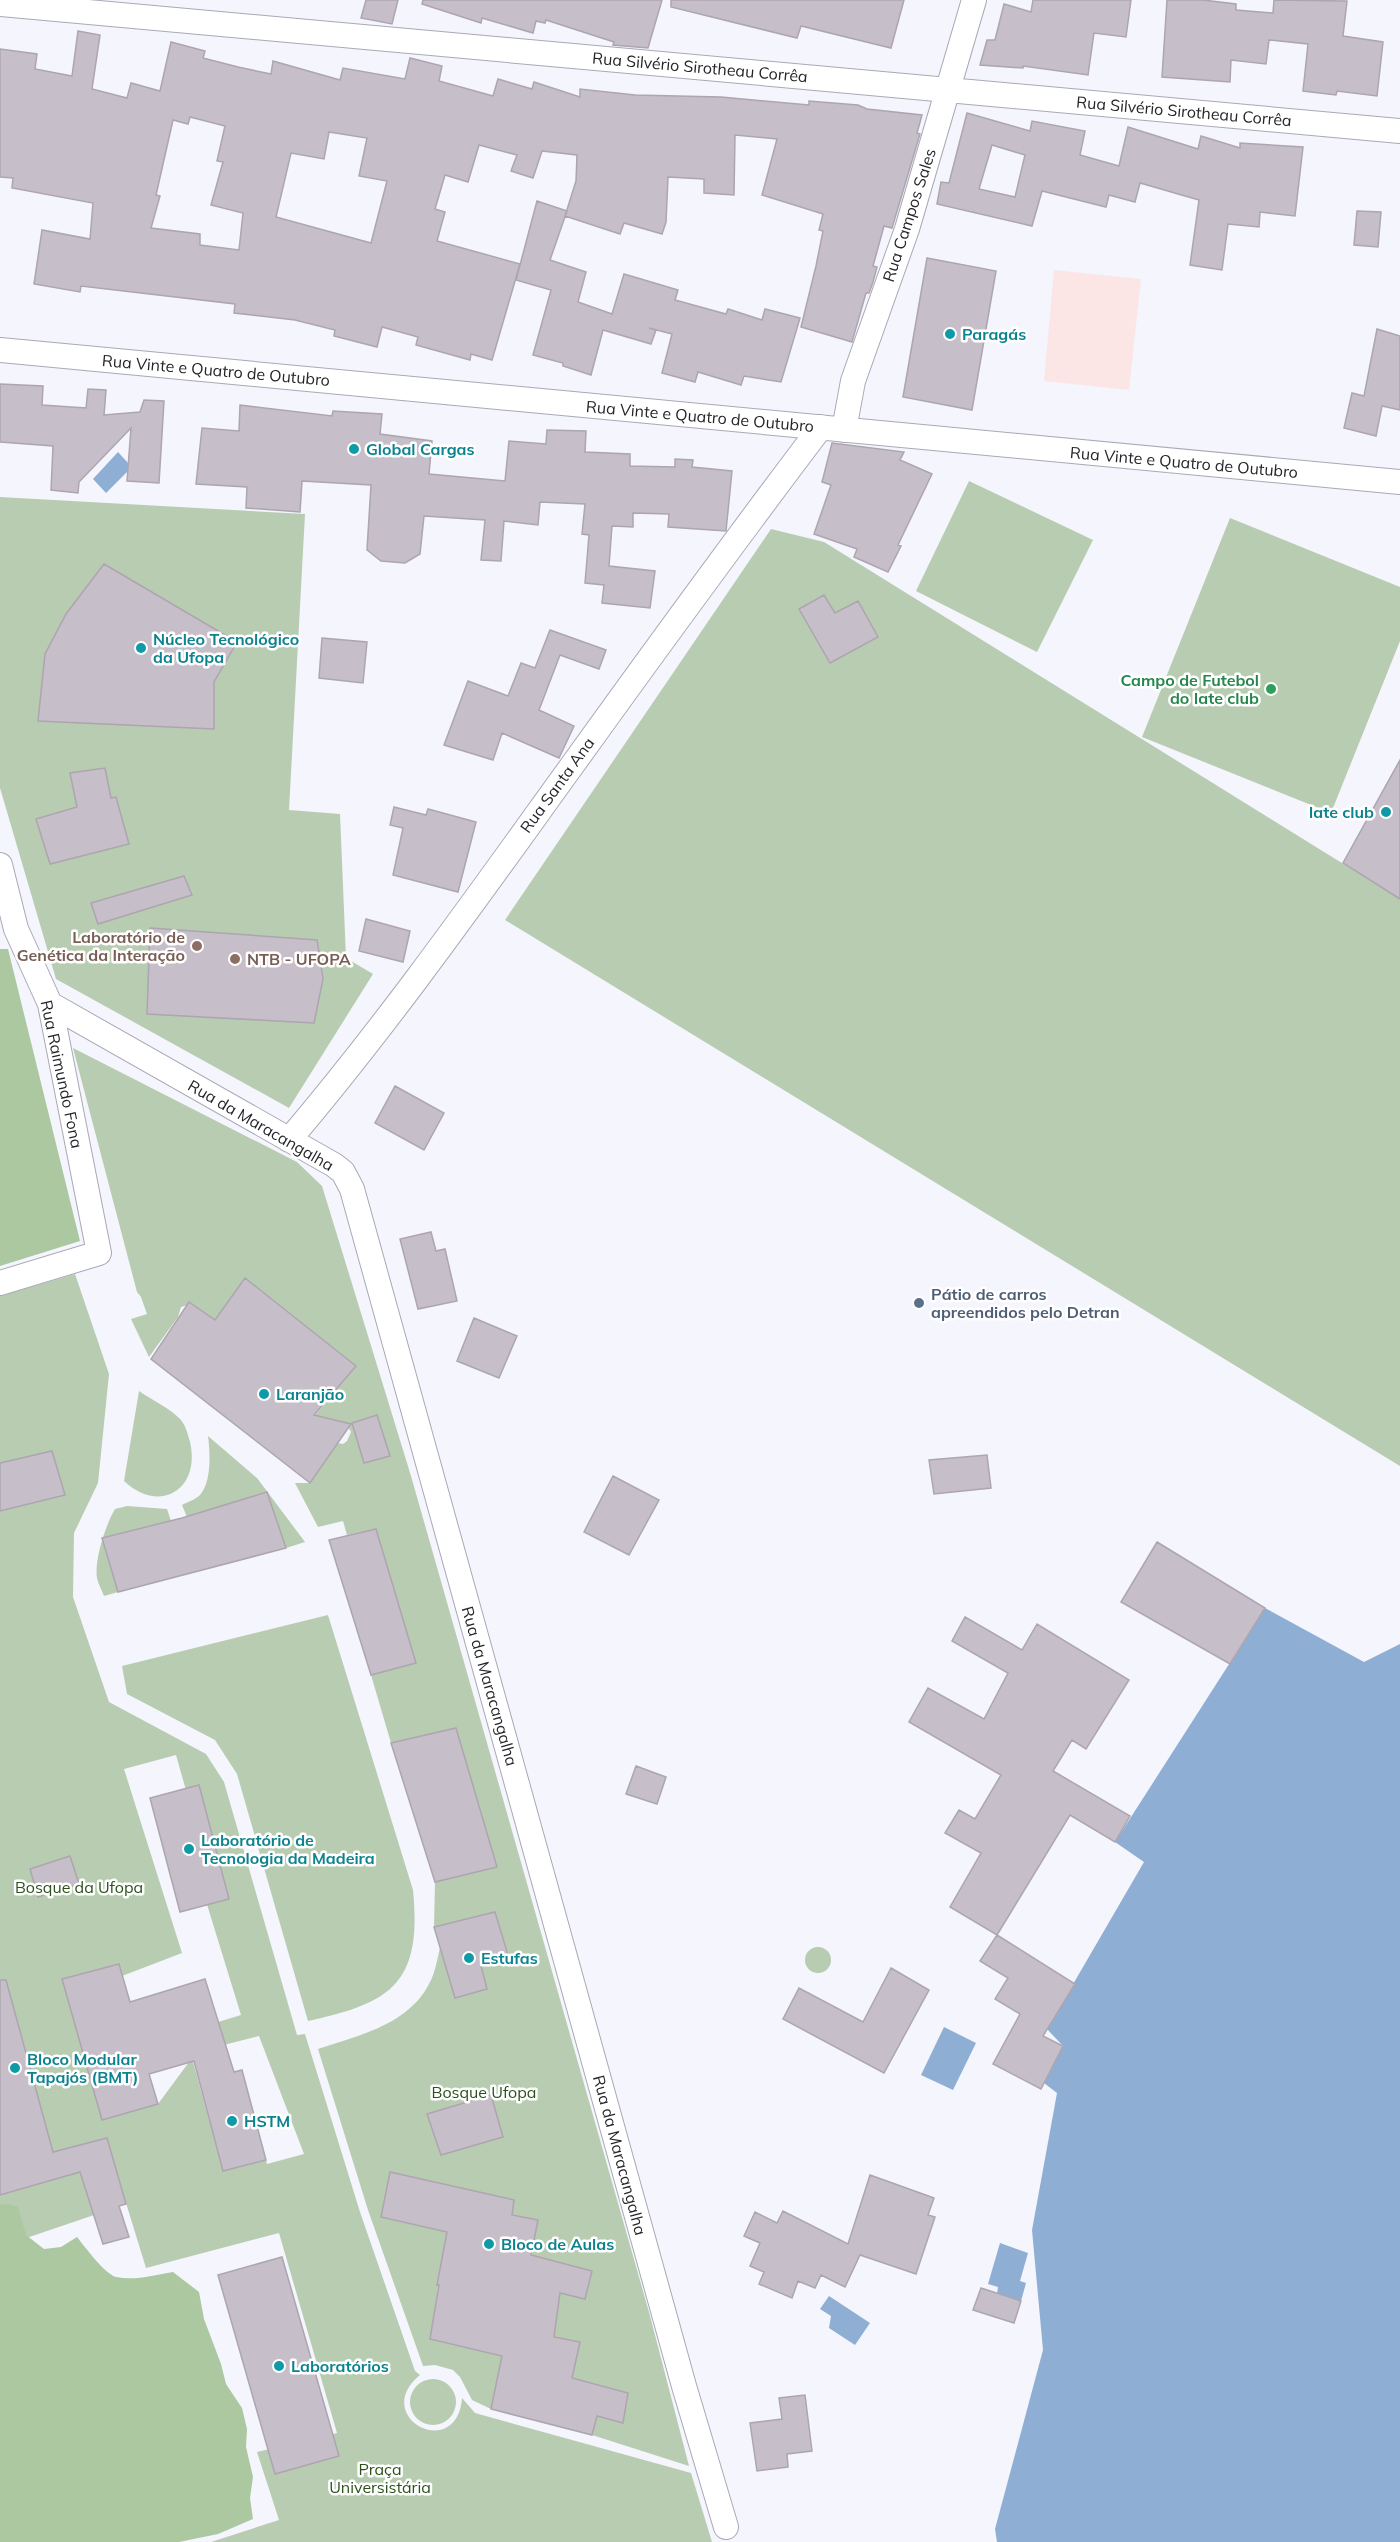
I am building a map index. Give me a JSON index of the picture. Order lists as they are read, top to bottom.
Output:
{
  "streets": {
    "street": [
      "Rua Silvério Sirotheau Corrêa",
      "Rua Campos Sales",
      "Rua Vinte e Quatro de Outubro",
      "Rua Santa Ana",
      "Rua Raimundo Fona",
      "Rua da Maracangalha"
    ]
  },
  "crossings": [
    ["Rua Silvério Sirotheau Corrêa", "Rua Campos Sales"],
    ["Rua Campos Sales", "Rua Vinte e Quatro de Outubro"],
    ["Rua Campos Sales", "Rua Santa Ana"],
    ["Rua Vinte e Quatro de Outubro", "Rua Santa Ana"],
    ["Rua Santa Ana", "Rua da Maracangalha"],
    ["Rua Raimundo Fona", "Rua da Maracangalha"]
  ],
  "parks": ["Bosque da Ufopa", "Bosque Ufopa", "Praça Universistária"],
  "places": [
    "Paragás",
    "Global Cargas",
    "Núcleo Tecnológico da Ufopa",
    "Campo de Futebol do Iate club",
    "Iate club",
    "Laboratório de Genética da Interação",
    "NTB - UFOPA",
    "Pátio de carros apreendidos pelo Detran",
    "Laranjão",
    "Laboratório de Tecnologia da Madeira",
    "Estufas",
    "Bloco Modular Tapajós (BMT)",
    "HSTM",
    "Bloco de Aulas",
    "Laboratórios"
  ]
}
